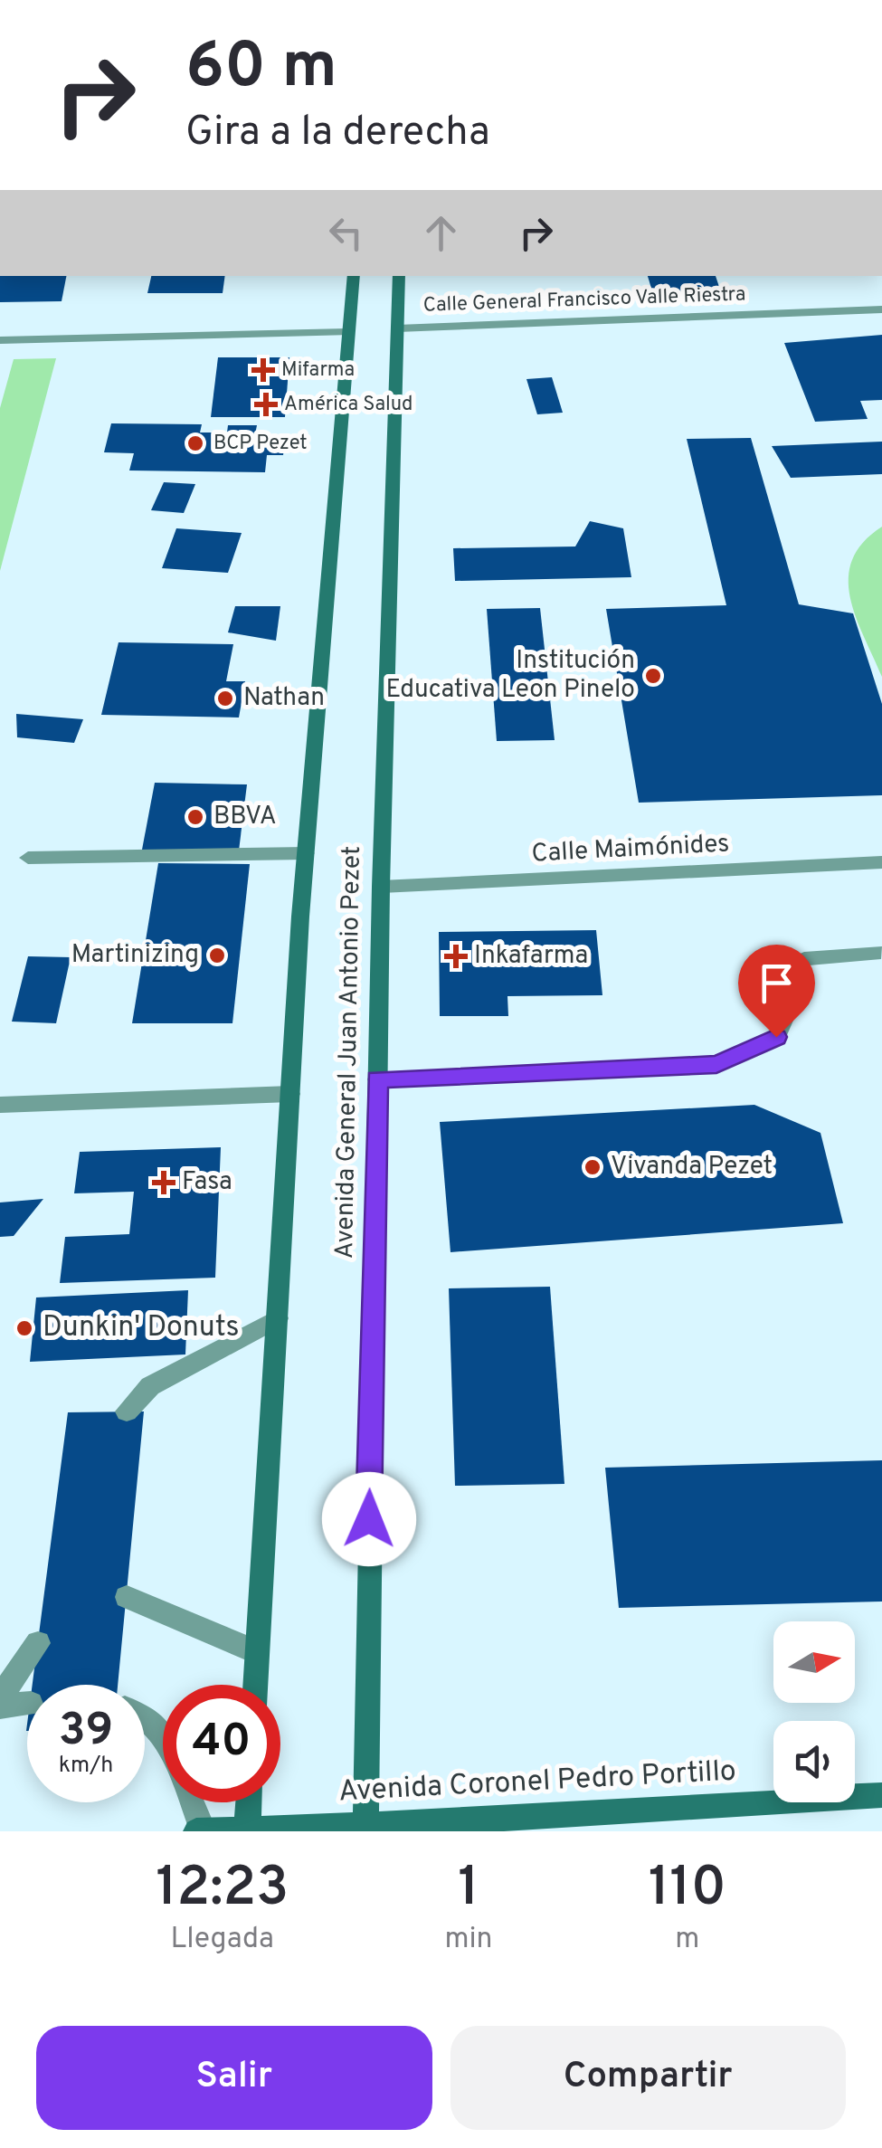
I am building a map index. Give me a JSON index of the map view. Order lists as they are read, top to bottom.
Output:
{
  "streets": {
    "street": [
      "Calle General Francisco Valle Riestra",
      "Calle Maimónides",
      "Avenida General Juan Antonio Pezet",
      "Avenida Coronel Pedro Portillo"
    ]
  },
  "crossings": [
    ["Calle General Francisco Valle Riestra", "Avenida General Juan Antonio Pezet"],
    ["Calle Maimónides", "Avenida General Juan Antonio Pezet"],
    ["Avenida General Juan Antonio Pezet", "Avenida Coronel Pedro Portillo"]
  ],
  "places": {
    "health": [
      "Mifarma",
      "América Salud",
      "Inkafarma",
      "Fasa"
    ],
    "other": [
      "BCP Pezet",
      "Institución Educativa Leon Pinelo",
      "Nathan",
      "BBVA",
      "Martinizing",
      "Vivanda Pezet",
      "Dunkin' Donuts"
    ]
  },
  "north": "right",
  "page": {
    "turn": ["60 m", "Gira a la derecha"],
    "speed": "39 km/h",
    "limit": "40",
    "eta": [
      "12:23",
      "Llegada",
      "1",
      "min",
      "110",
      "m"
    ],
    "buttons": ["Salir", "Compartir"]
  }
}
